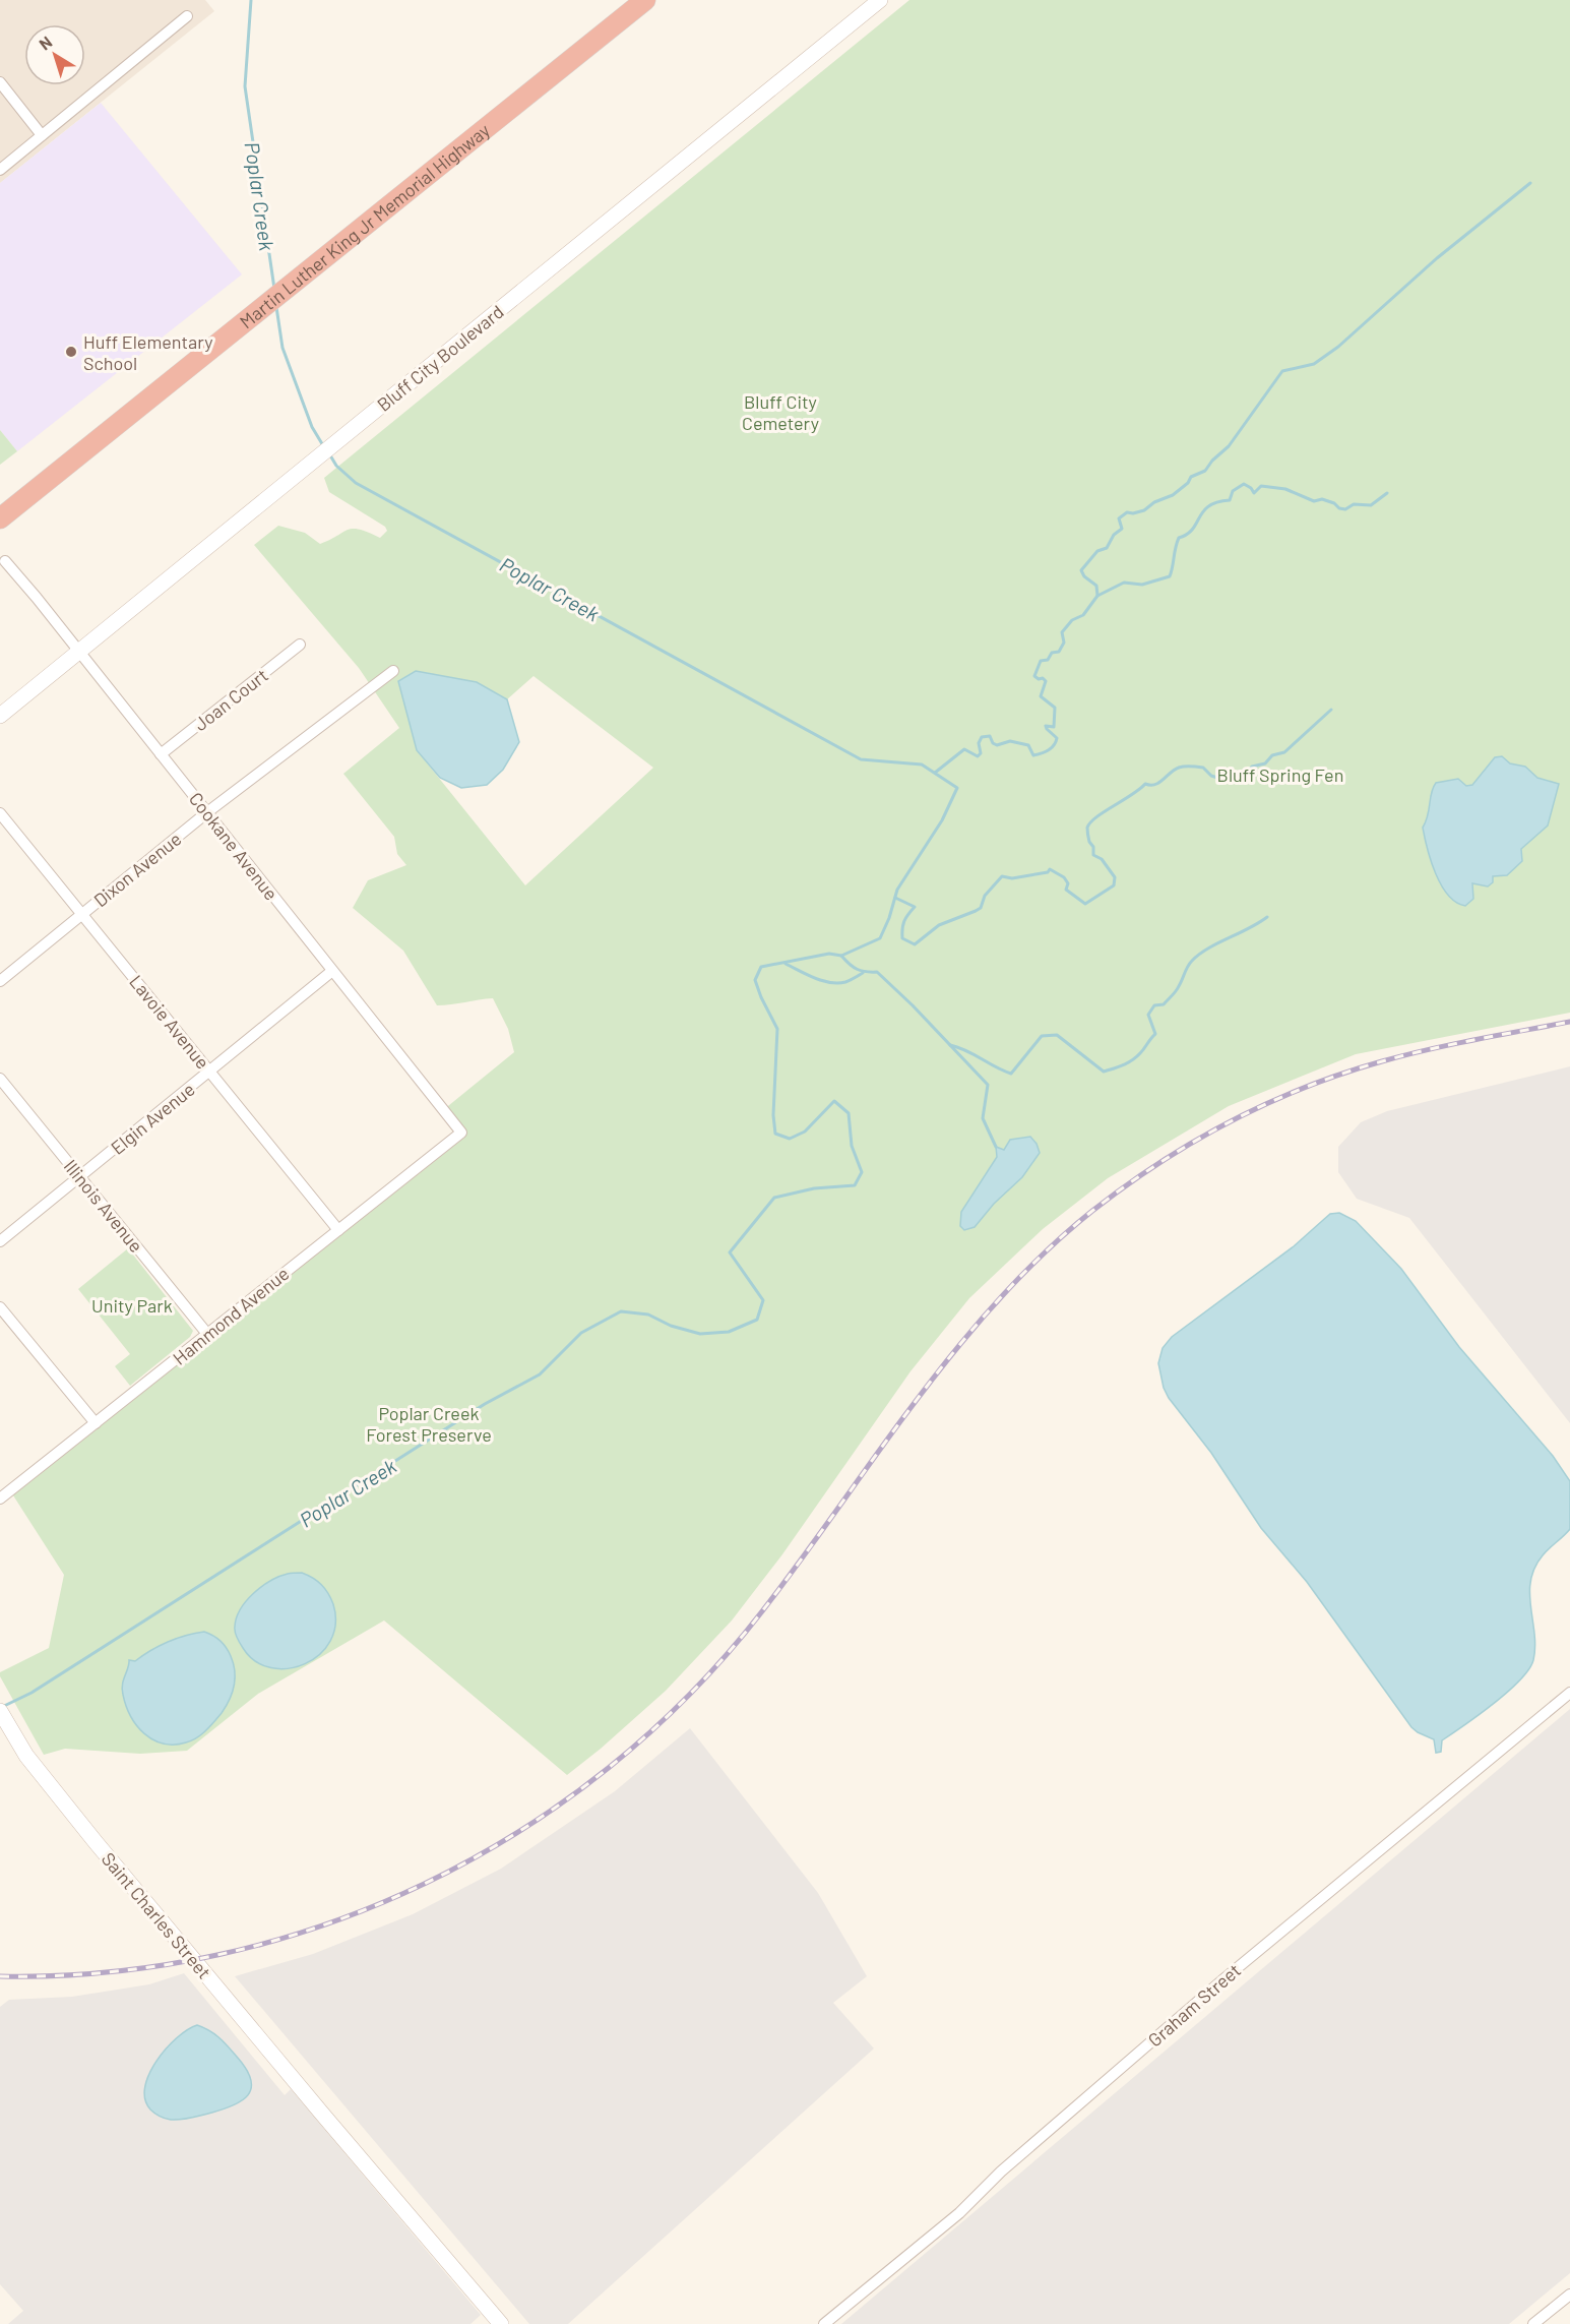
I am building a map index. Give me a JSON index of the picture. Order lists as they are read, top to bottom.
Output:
{
  "streets": {
    "highway": ["Martin Luther King Jr Memorial Highway"],
    "street": [
      "Bluff City Boulevard",
      "Joan Court",
      "Cookane Avenue",
      "Dixon Avenue",
      "Lavoie Avenue",
      "Elgin Avenue",
      "Illinois Avenue",
      "Hammond Avenue",
      "Saint Charles Street",
      "Graham Street"
    ]
  },
  "crossings": [
    ["Bluff City Boulevard", "Cookane Avenue"],
    ["Joan Court", "Cookane Avenue"],
    ["Cookane Avenue", "Dixon Avenue"],
    ["Cookane Avenue", "Elgin Avenue"],
    ["Cookane Avenue", "Hammond Avenue"],
    ["Dixon Avenue", "Lavoie Avenue"],
    ["Lavoie Avenue", "Elgin Avenue"],
    ["Lavoie Avenue", "Hammond Avenue"],
    ["Elgin Avenue", "Illinois Avenue"],
    ["Illinois Avenue", "Hammond Avenue"]
  ],
  "water": ["Poplar Creek"],
  "parks": [
    "Bluff City Cemetery",
    "Bluff Spring Fen",
    "Unity Park",
    "Poplar Creek Forest Preserve"
  ],
  "places": ["Huff Elementary School"],
  "north": "top left"
}
